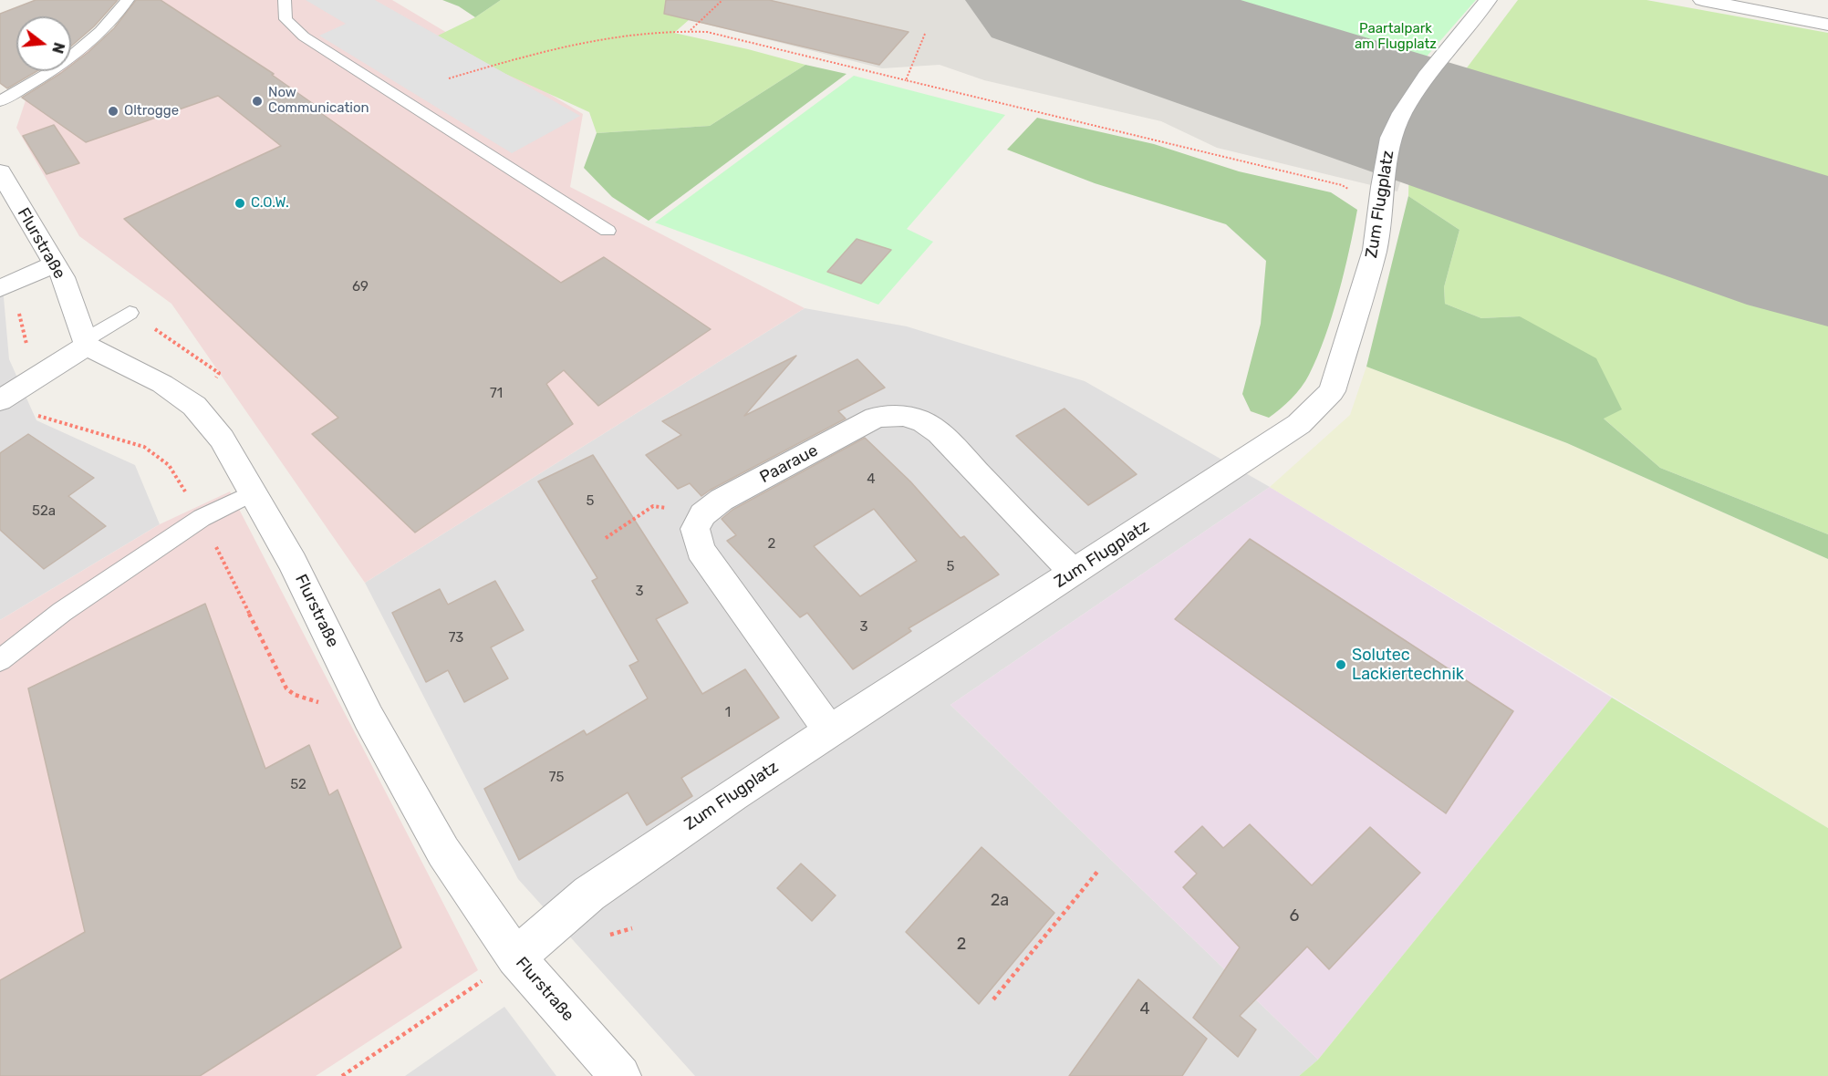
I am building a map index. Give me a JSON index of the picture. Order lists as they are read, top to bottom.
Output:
{
  "streets": {
    "street": ["Zum Flugplatz", "Flurstraße", "Paaraue"]
  },
  "crossings": [
    ["Zum Flugplatz", "Flurstraße"],
    ["Zum Flugplatz", "Paaraue"]
  ],
  "parks": ["Paartalpark am Flugplatz"],
  "places": [
    "Now Communication",
    "Oltrogge",
    "C.O.W.",
    "Solutec Lackiertechnik"
  ],
  "house_numbers": [
    "69",
    "71",
    "4",
    "5",
    "52a",
    "2",
    "5",
    "3",
    "3",
    "73",
    "1",
    "75",
    "52",
    "2a",
    "6",
    "2",
    "4"
  ],
  "north": "right"
}
